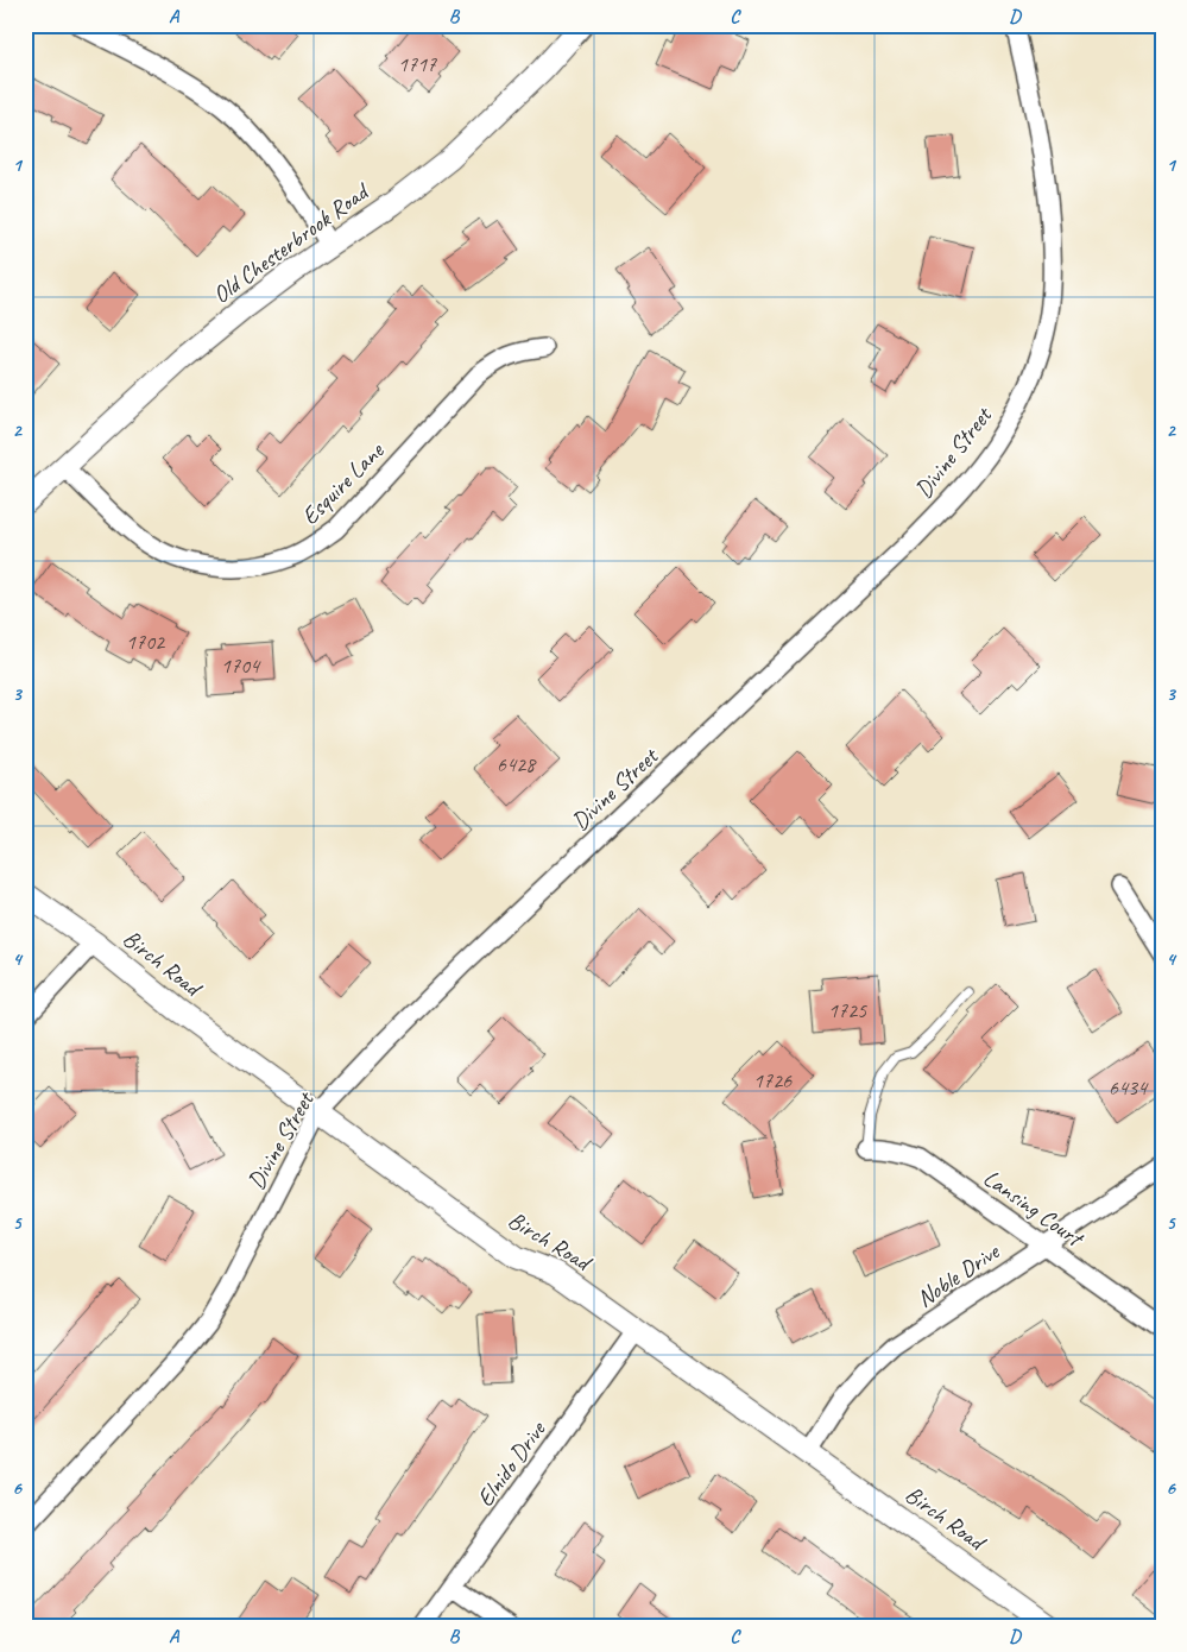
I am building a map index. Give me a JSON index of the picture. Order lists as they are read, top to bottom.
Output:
{
  "streets": {
    "street": [
      "Old Chesterbrook Road",
      "Divine Street",
      "Esquire Lane",
      "Birch Road",
      "Lansing Court",
      "Noble Drive",
      "Elnido Drive"
    ]
  },
  "crossings": [
    ["Old Chesterbrook Road", "Esquire Lane"],
    ["Divine Street", "Birch Road"],
    ["Birch Road", "Noble Drive"],
    ["Birch Road", "Elnido Drive"],
    ["Lansing Court", "Noble Drive"]
  ],
  "house_numbers": [
    "1717",
    "1702",
    "1704",
    "6428",
    "1725",
    "1726",
    "6434"
  ],
  "grid": {
    "columns": [
      "A",
      "B",
      "C",
      "D"
    ],
    "rows": [
      "1",
      "2",
      "3",
      "4",
      "5",
      "6"
    ]
  }
}
